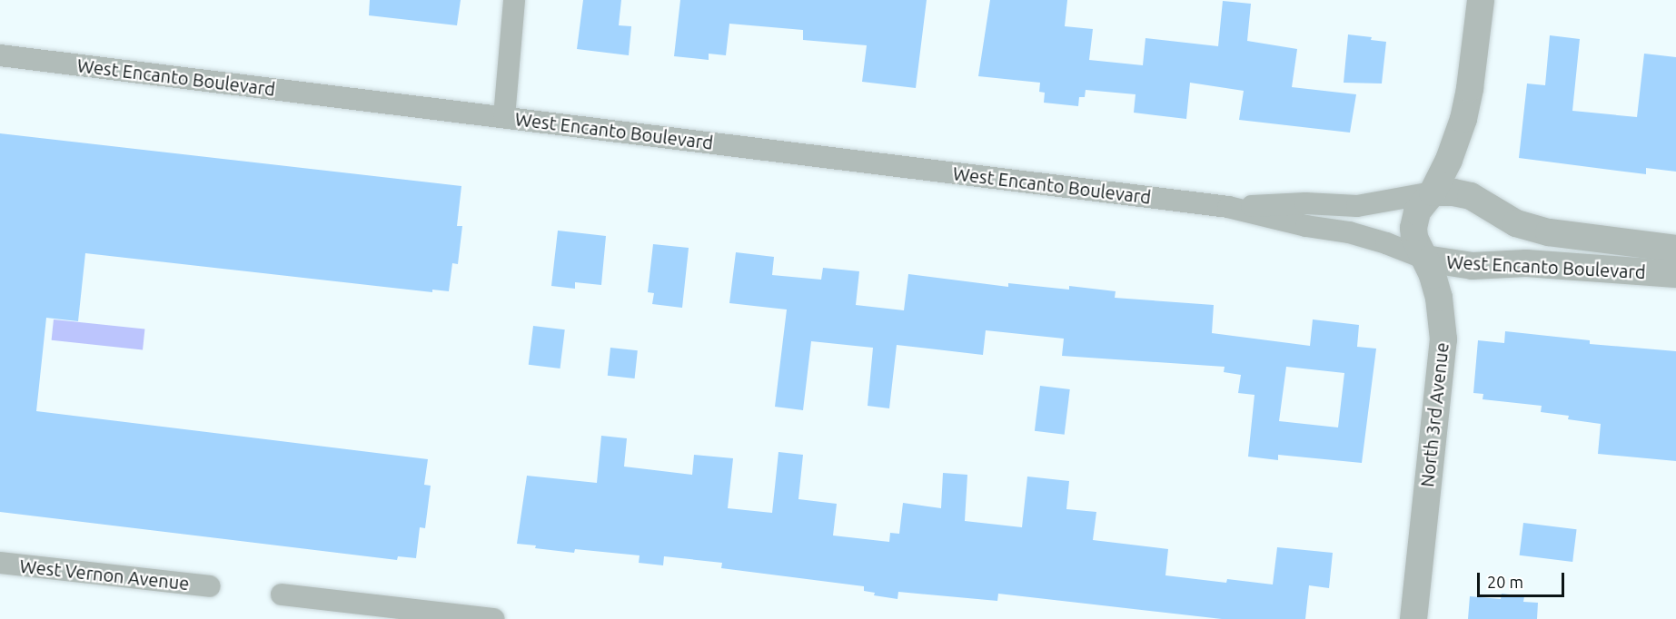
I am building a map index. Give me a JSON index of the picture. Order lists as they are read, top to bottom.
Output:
{
  "streets": {
    "street": ["West Encanto Boulevard", "North 3rd Avenue", "West Vernon Avenue"]
  },
  "crossings": [
    ["West Encanto Boulevard", "North 3rd Avenue"]
  ],
  "scale_bar": "20 m"
}
